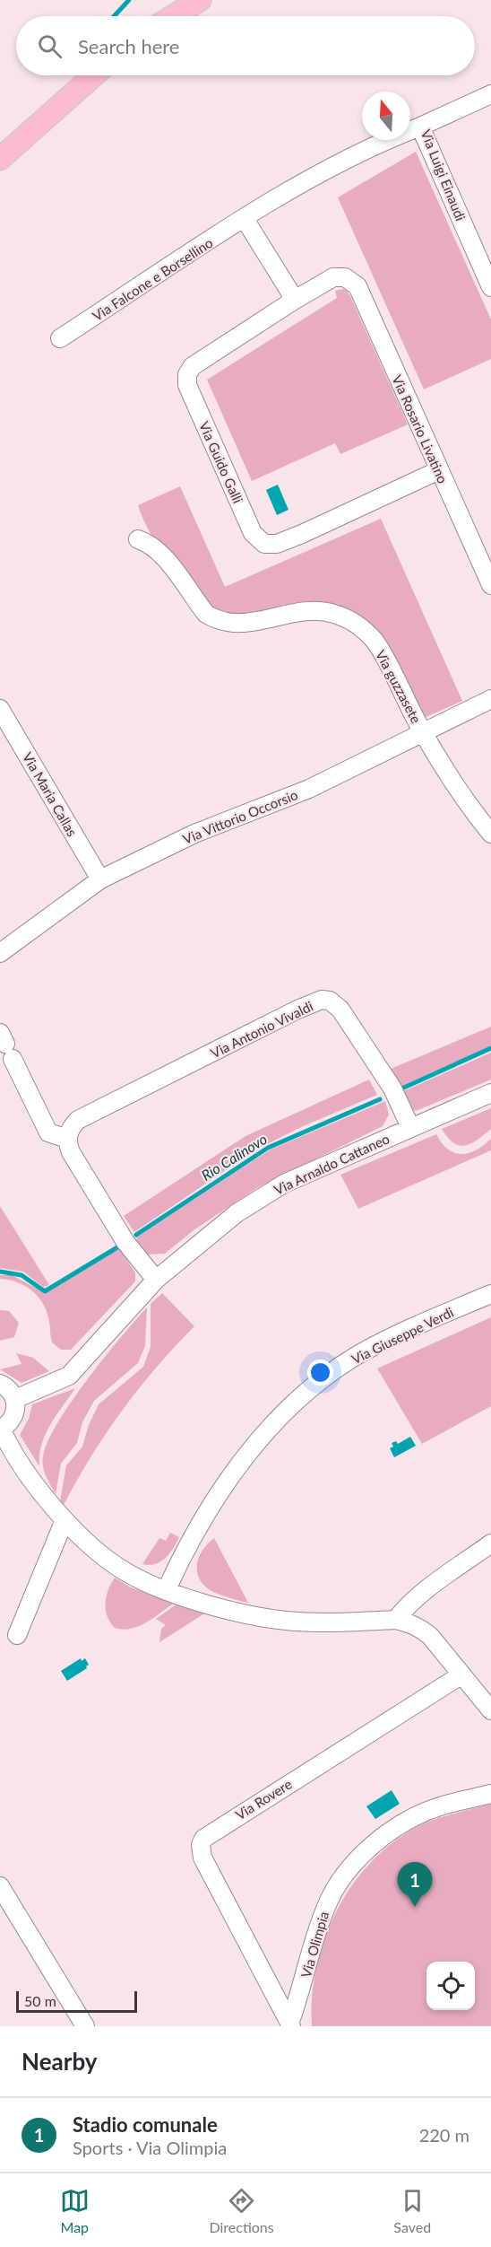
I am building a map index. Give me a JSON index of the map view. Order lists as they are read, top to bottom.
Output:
{
  "streets": {
    "street": [
      "Via Luigi Einaudi",
      "Via Falcone e Borsellino",
      "Via Rosario Livatino",
      "Via Guido Galli",
      "Via guzzasete",
      "Via Maria Callas",
      "Via Vittorio Occorsio",
      "Via Antonio Vivaldi",
      "Via Arnaldo Cattaneo",
      "Via Giuseppe Verdi",
      "Via Rovere",
      "Via Olimpia"
    ]
  },
  "crossings": [
    ["Via Luigi Einaudi", "Via Falcone e Borsellino"],
    ["Via Rosario Livatino", "Via Guido Galli"],
    ["Via guzzasete", "Via Vittorio Occorsio"],
    ["Via Maria Callas", "Via Vittorio Occorsio"],
    ["Via Antonio Vivaldi", "Via Arnaldo Cattaneo"],
    ["Via Rovere", "Via Olimpia"]
  ],
  "water": ["Rio Calinovo"],
  "scale_bar": "50 m",
  "north": "top",
  "page": {
    "search": "Search here",
    "pins": "1",
    "scale": "50 m",
    "heading": "Nearby",
    "list": [
      {
        "mark": "1",
        "name": "Stadio comunale",
        "note": "Sports · Via Olimpia",
        "value": "220 m"
      }
    ],
    "nav": ["Map", "Directions", "Saved"]
  }
}
